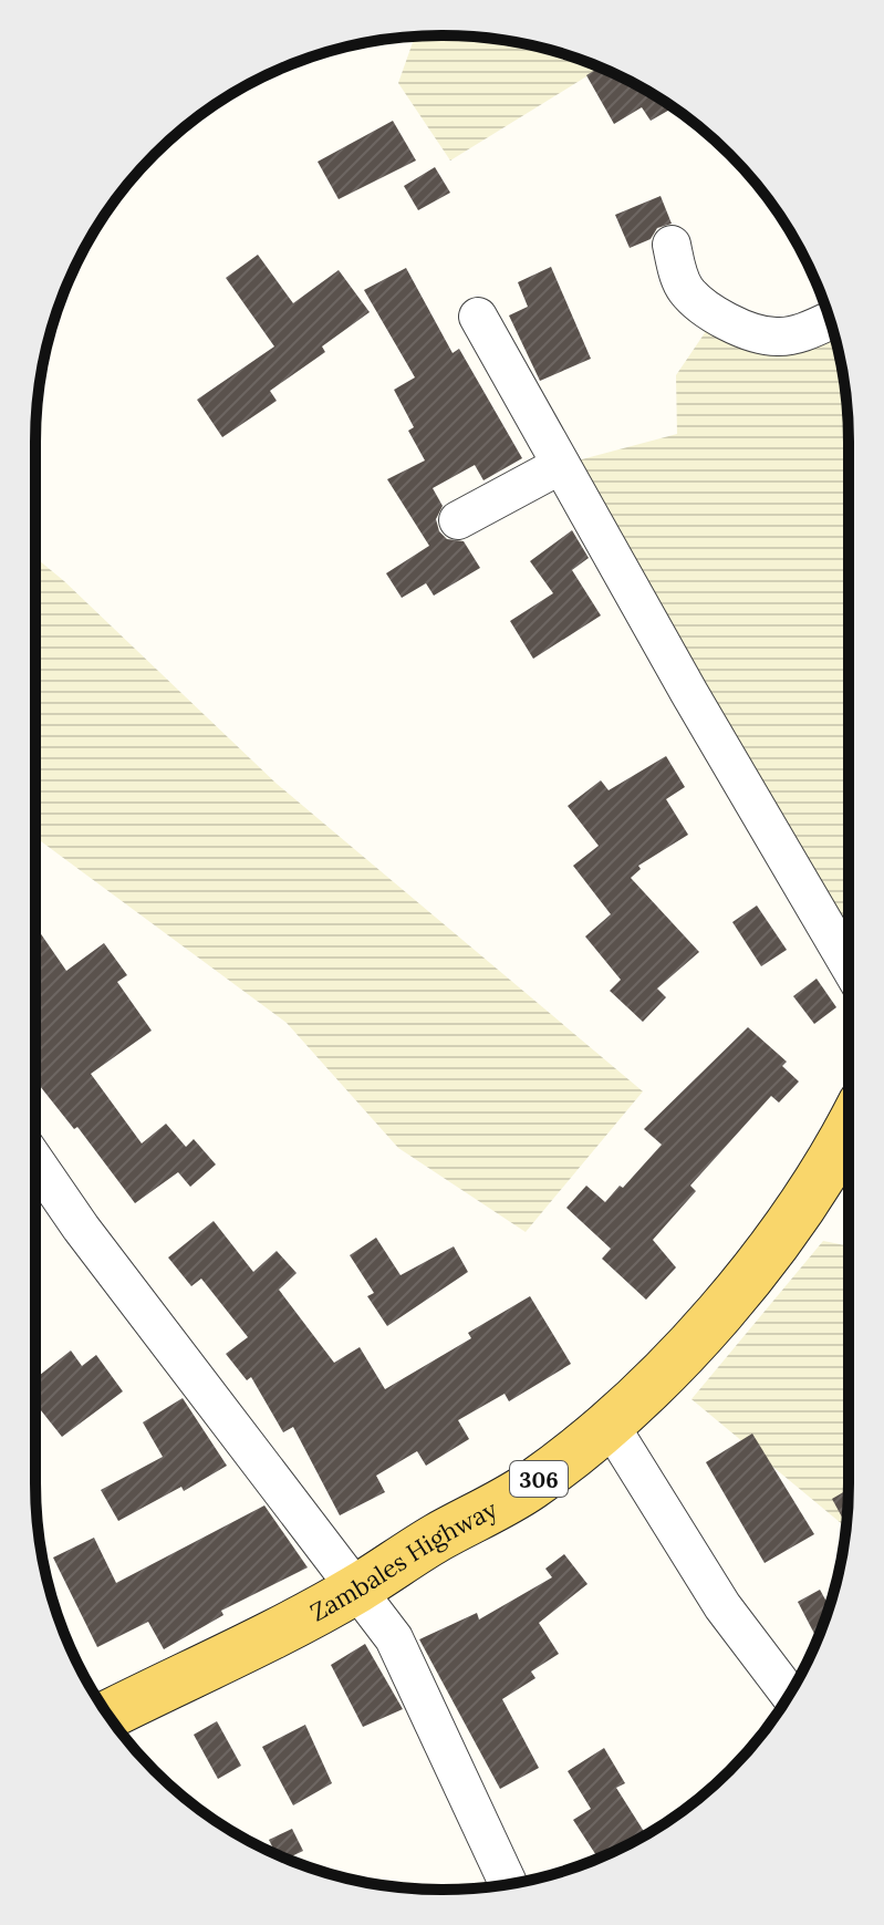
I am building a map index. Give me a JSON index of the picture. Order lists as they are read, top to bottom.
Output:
{
  "streets": {
    "main road": ["306", "Zambales Highway"]
  }
}
